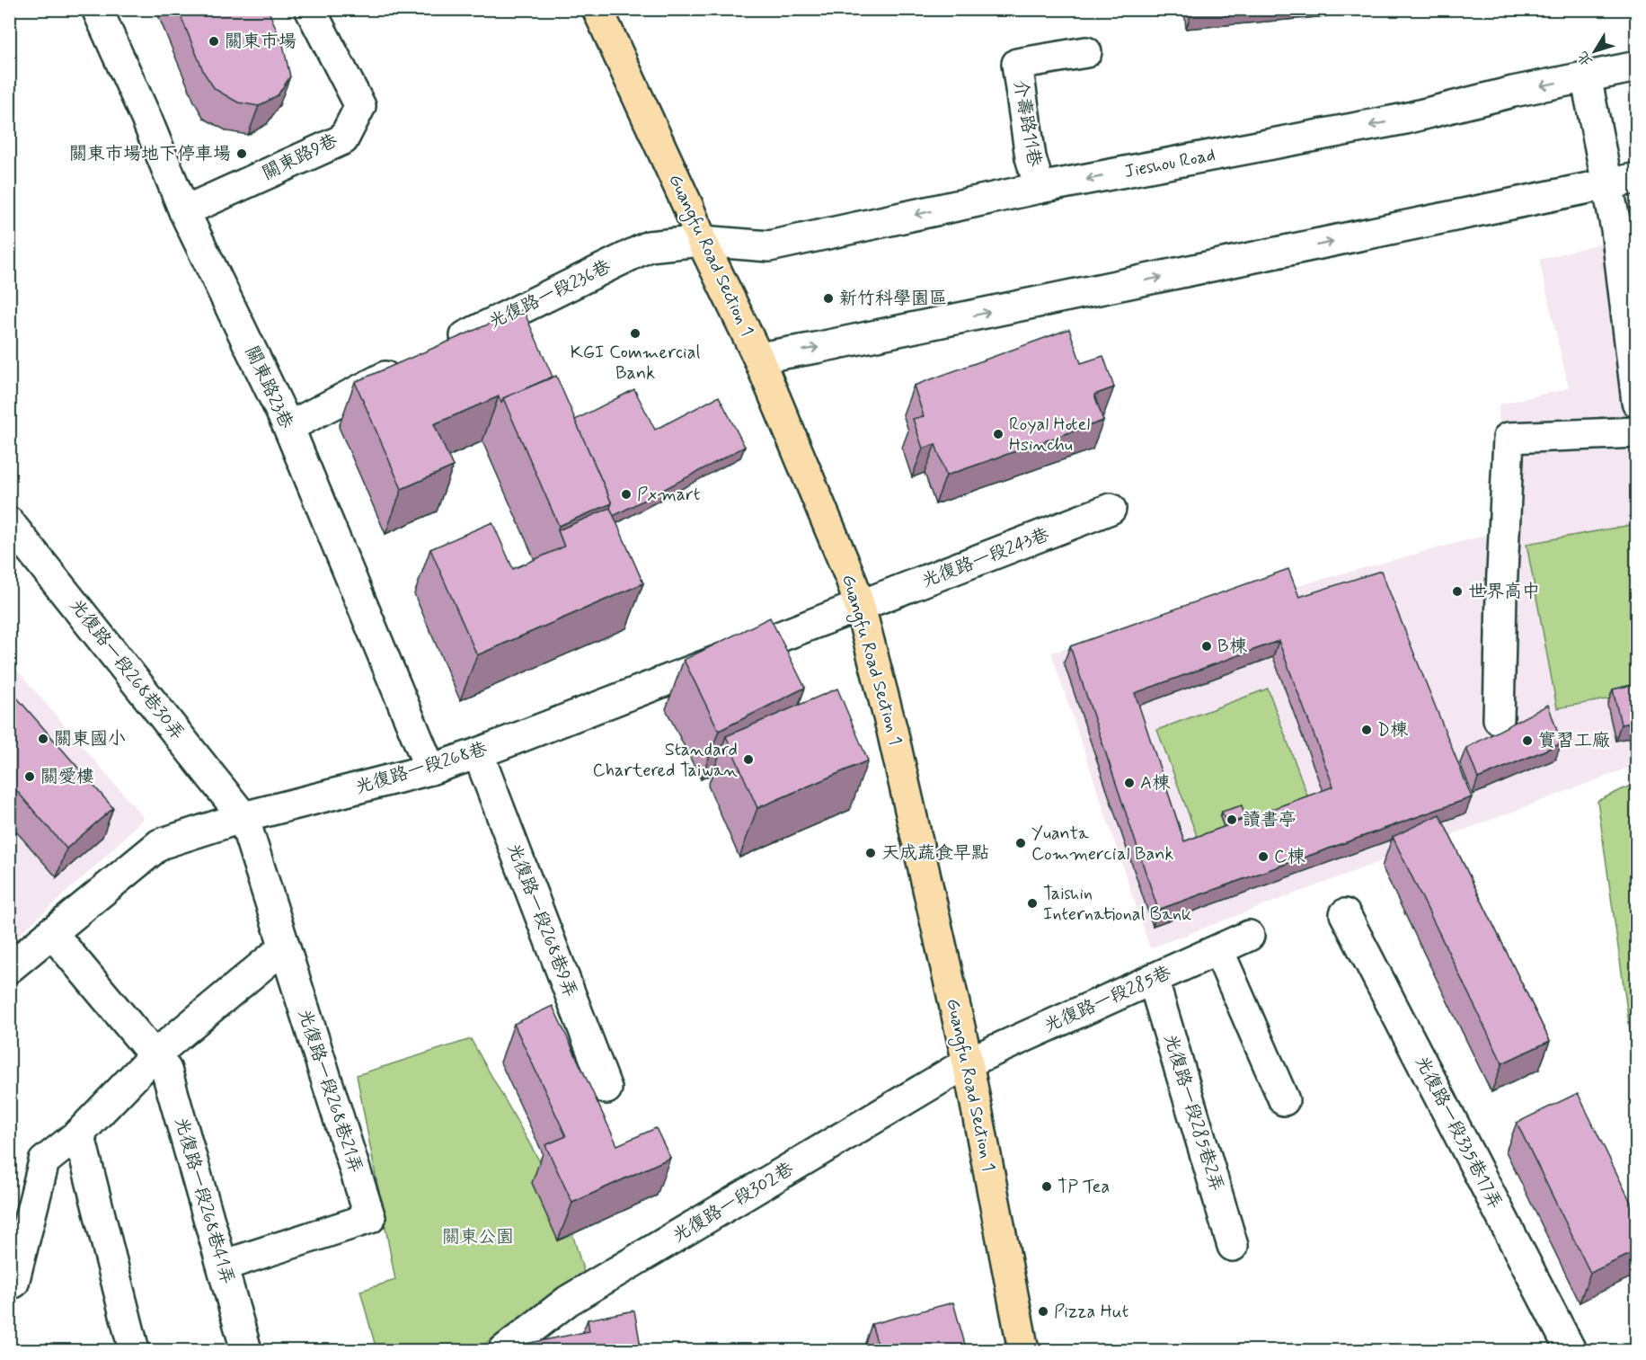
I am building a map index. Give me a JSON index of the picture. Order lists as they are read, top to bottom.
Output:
{
  "streets": {
    "main road": ["Guangfu Road Section 1"],
    "street": [
      "介壽路11巷",
      "關東路9巷",
      "Jieshou Road",
      "光復路一段236巷",
      "關東路23巷",
      "光復路一段243巷",
      "光復路一段268巷30弄",
      "光復路一段268巷",
      "光復路一段268巷9弄",
      "光復路一段285巷",
      "光復路一段268巷21弄",
      "光復路一段285巷2弄",
      "光復路一段335巷17弄",
      "光復路一段268巷41弄",
      "光復路一段302巷"
    ]
  },
  "crossings": [
    ["介壽路11巷", "Jieshou Road"],
    ["關東路9巷", "關東路23巷"],
    ["Jieshou Road", "Guangfu Road Section 1"],
    ["Jieshou Road", "光復路一段236巷"],
    ["Guangfu Road Section 1", "光復路一段236巷"],
    ["Guangfu Road Section 1", "光復路一段243巷"],
    ["Guangfu Road Section 1", "光復路一段268巷"],
    ["Guangfu Road Section 1", "光復路一段285巷"],
    ["Guangfu Road Section 1", "光復路一段302巷"],
    ["關東路23巷", "光復路一段268巷"],
    ["光復路一段243巷", "光復路一段268巷"],
    ["光復路一段268巷30弄", "光復路一段268巷"],
    ["光復路一段268巷30弄", "光復路一段268巷21弄"],
    ["光復路一段268巷", "光復路一段268巷9弄"],
    ["光復路一段268巷", "光復路一段268巷21弄"],
    ["光復路一段268巷", "光復路一段268巷41弄"],
    ["光復路一段285巷", "光復路一段285巷2弄"],
    ["光復路一段285巷", "光復路一段302巷"],
    ["光復路一段268巷21弄", "光復路一段268巷41弄"]
  ],
  "parks": ["關東公園"],
  "places": [
    "關東市場",
    "關東市場地下停車場",
    "新竹科學園區",
    "KGI Commercial Bank",
    "Royal Hotel Hsinchu",
    "Pxmart",
    "世界高中",
    "B棟",
    "D棟",
    "關東國小",
    "實習工廠",
    "Standard Chartered Taiwan",
    "關愛樓",
    "A棟",
    "讀書亭",
    "Yuanta Commercial Bank",
    "天成蔬食早點",
    "C棟",
    "Taishin International Bank",
    "TP Tea",
    "Pizza Hut"
  ],
  "north": "bottom left"
}
